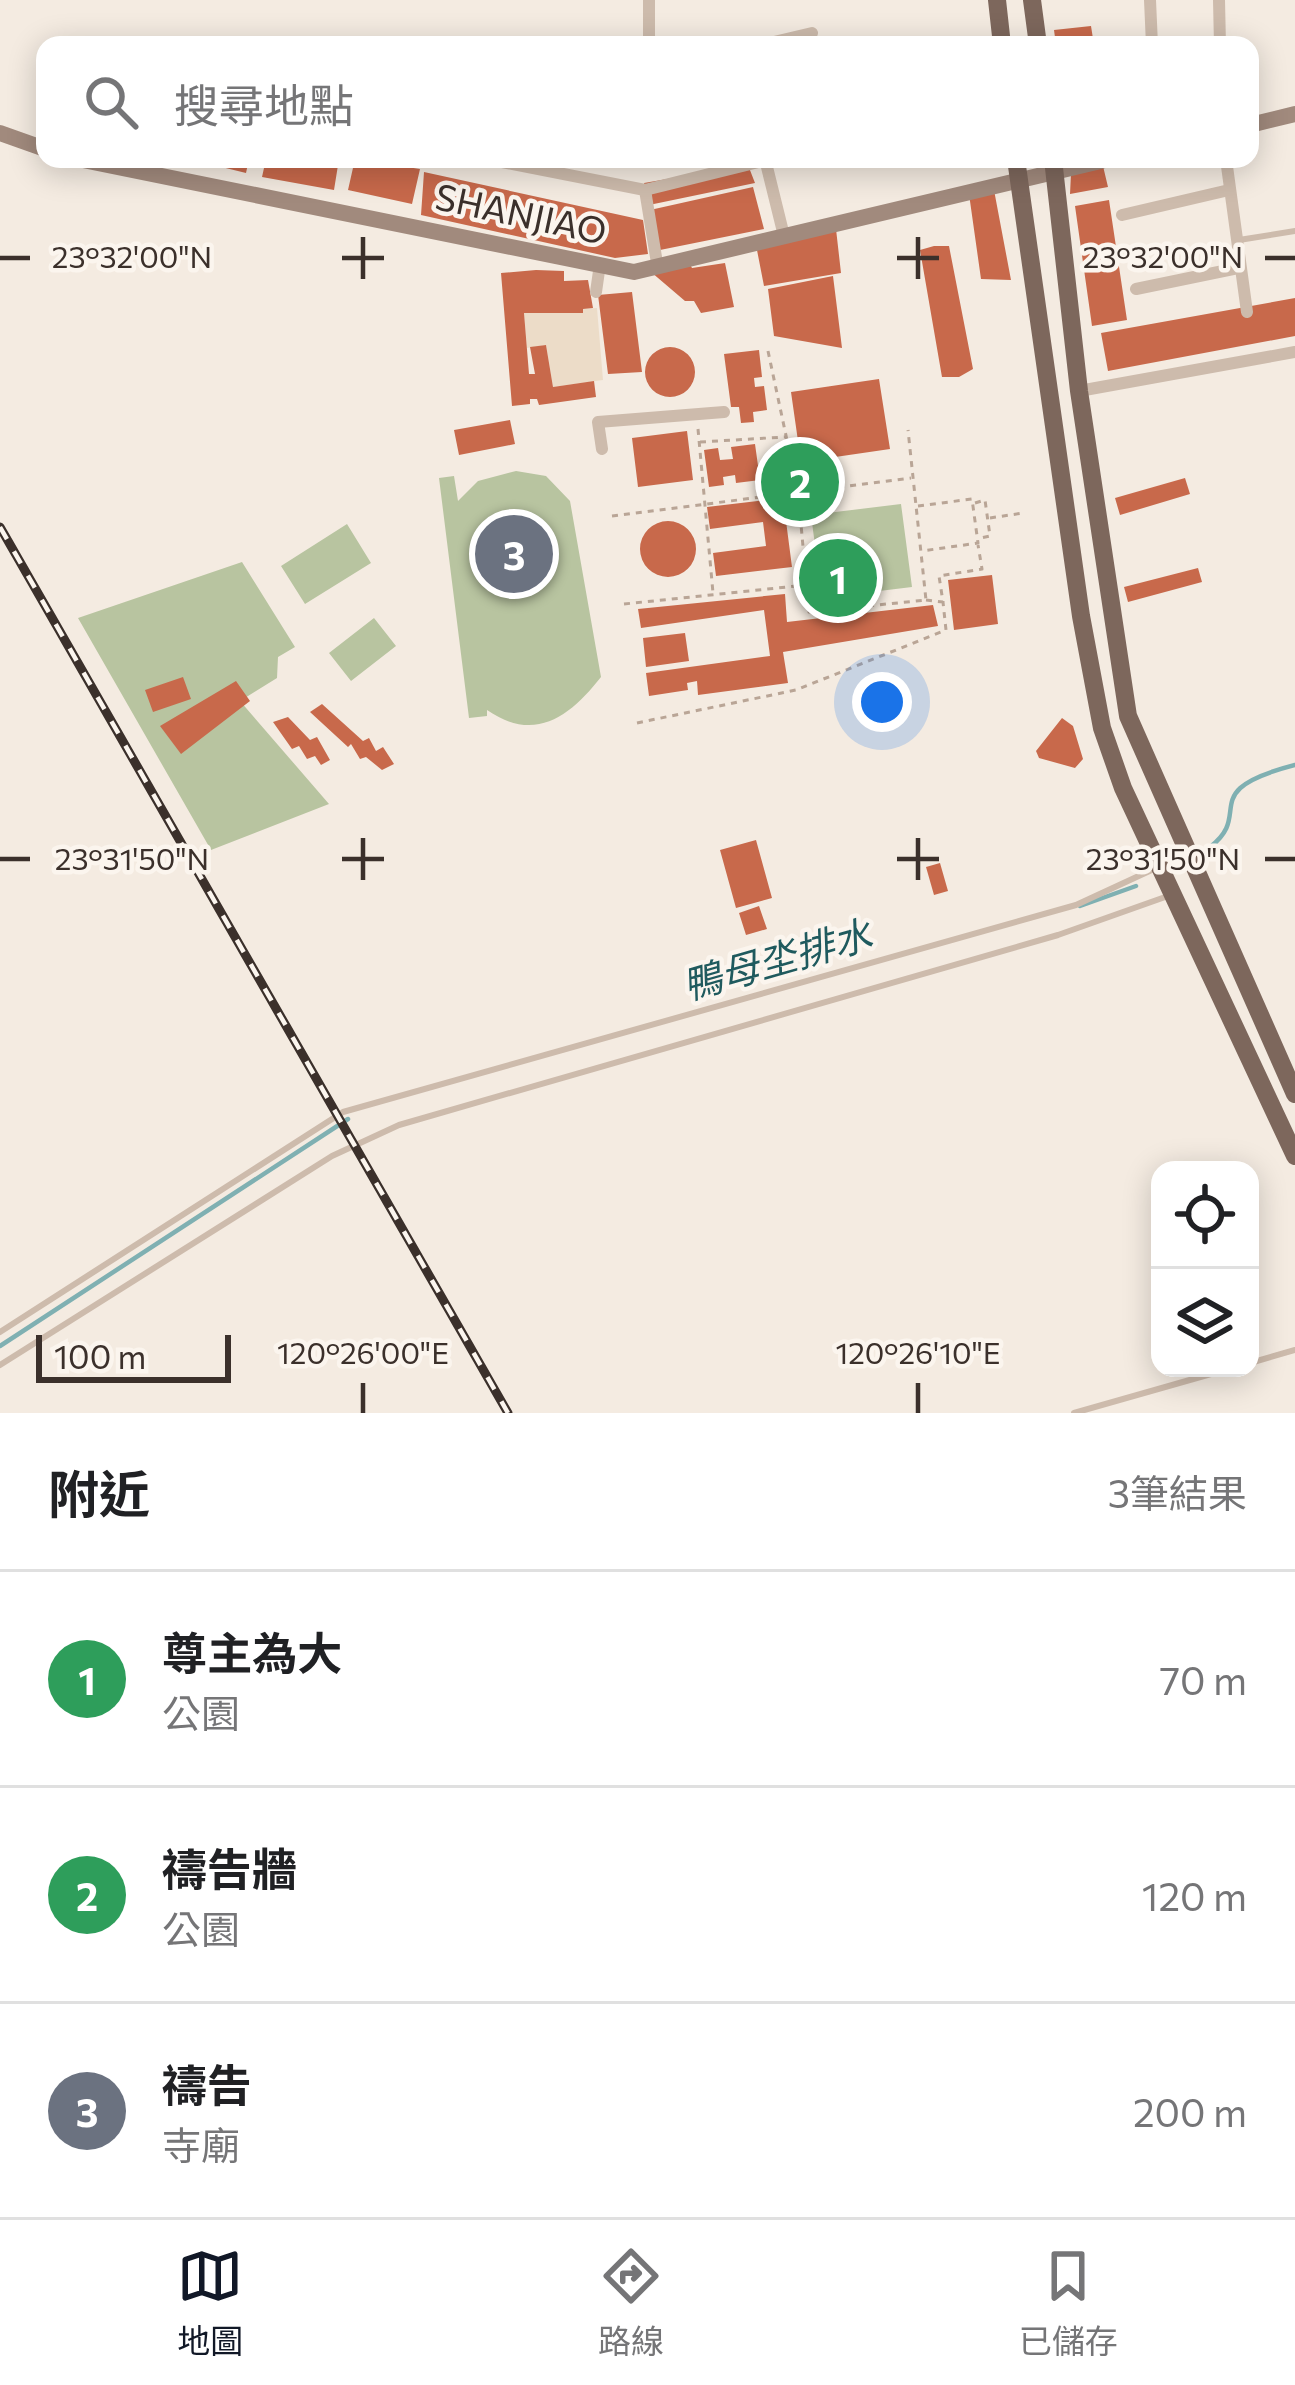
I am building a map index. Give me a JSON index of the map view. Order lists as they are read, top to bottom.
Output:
{
  "streets": {
    "street": ["SHANJIAO"]
  },
  "water": ["鴨母坔排水"],
  "scale_bar": "100 m",
  "page": {
    "search": "搜尋地點",
    "pins": ["2", "3", "1"],
    "scale": "100 m",
    "heading": ["附近", "3筆結果"],
    "list": [
      {
        "mark": "1",
        "name": "尊主為大",
        "note": "公園",
        "value": "70 m"
      },
      {
        "mark": "2",
        "name": "禱告牆",
        "note": "公園",
        "value": "120 m"
      },
      {
        "mark": "3",
        "name": "禱告",
        "note": "寺廟",
        "value": "200 m"
      }
    ],
    "nav": ["地圖", "路線", "已儲存"]
  },
  "coordinates": [
    "23°32'00\"N",
    "23°31'50\"N",
    "120°26'00\"E",
    "120°26'10\"E"
  ]
}
